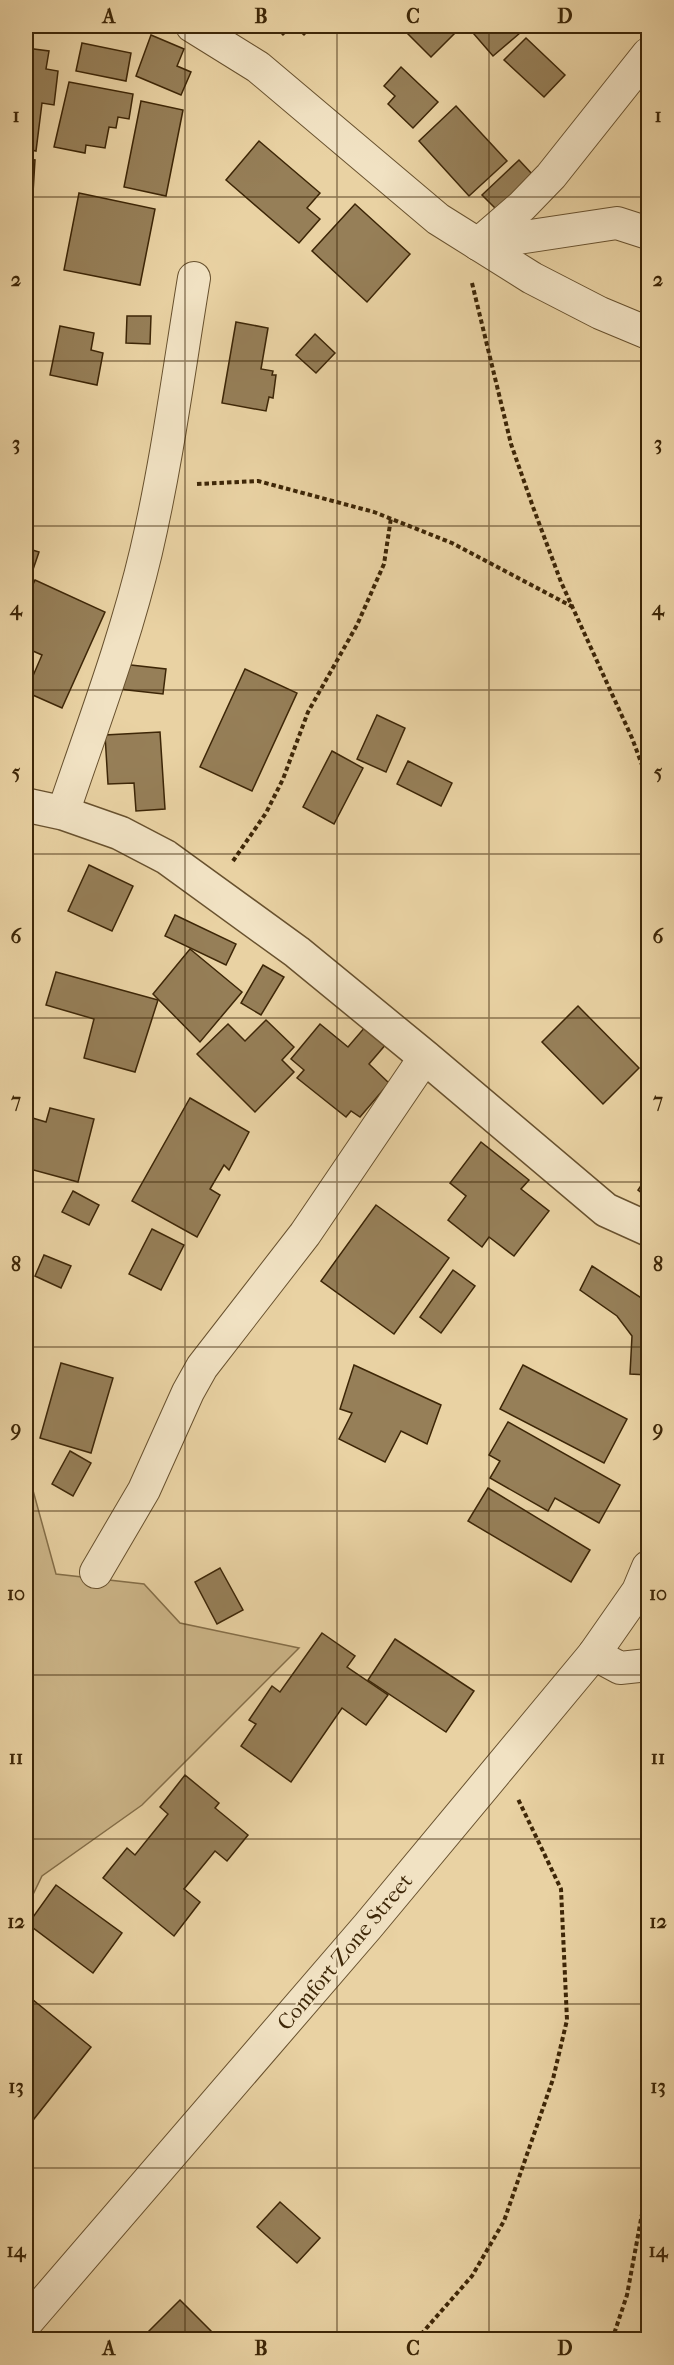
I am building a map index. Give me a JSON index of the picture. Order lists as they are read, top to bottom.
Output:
{
  "streets": {
    "street": ["Comfort Zone Street"]
  },
  "grid": {
    "columns": [
      "A",
      "B",
      "C",
      "D"
    ],
    "rows": [
      "1",
      "2",
      "3",
      "4",
      "5",
      "6",
      "7",
      "8",
      "9",
      "10",
      "11",
      "12",
      "13",
      "14"
    ]
  }
}
